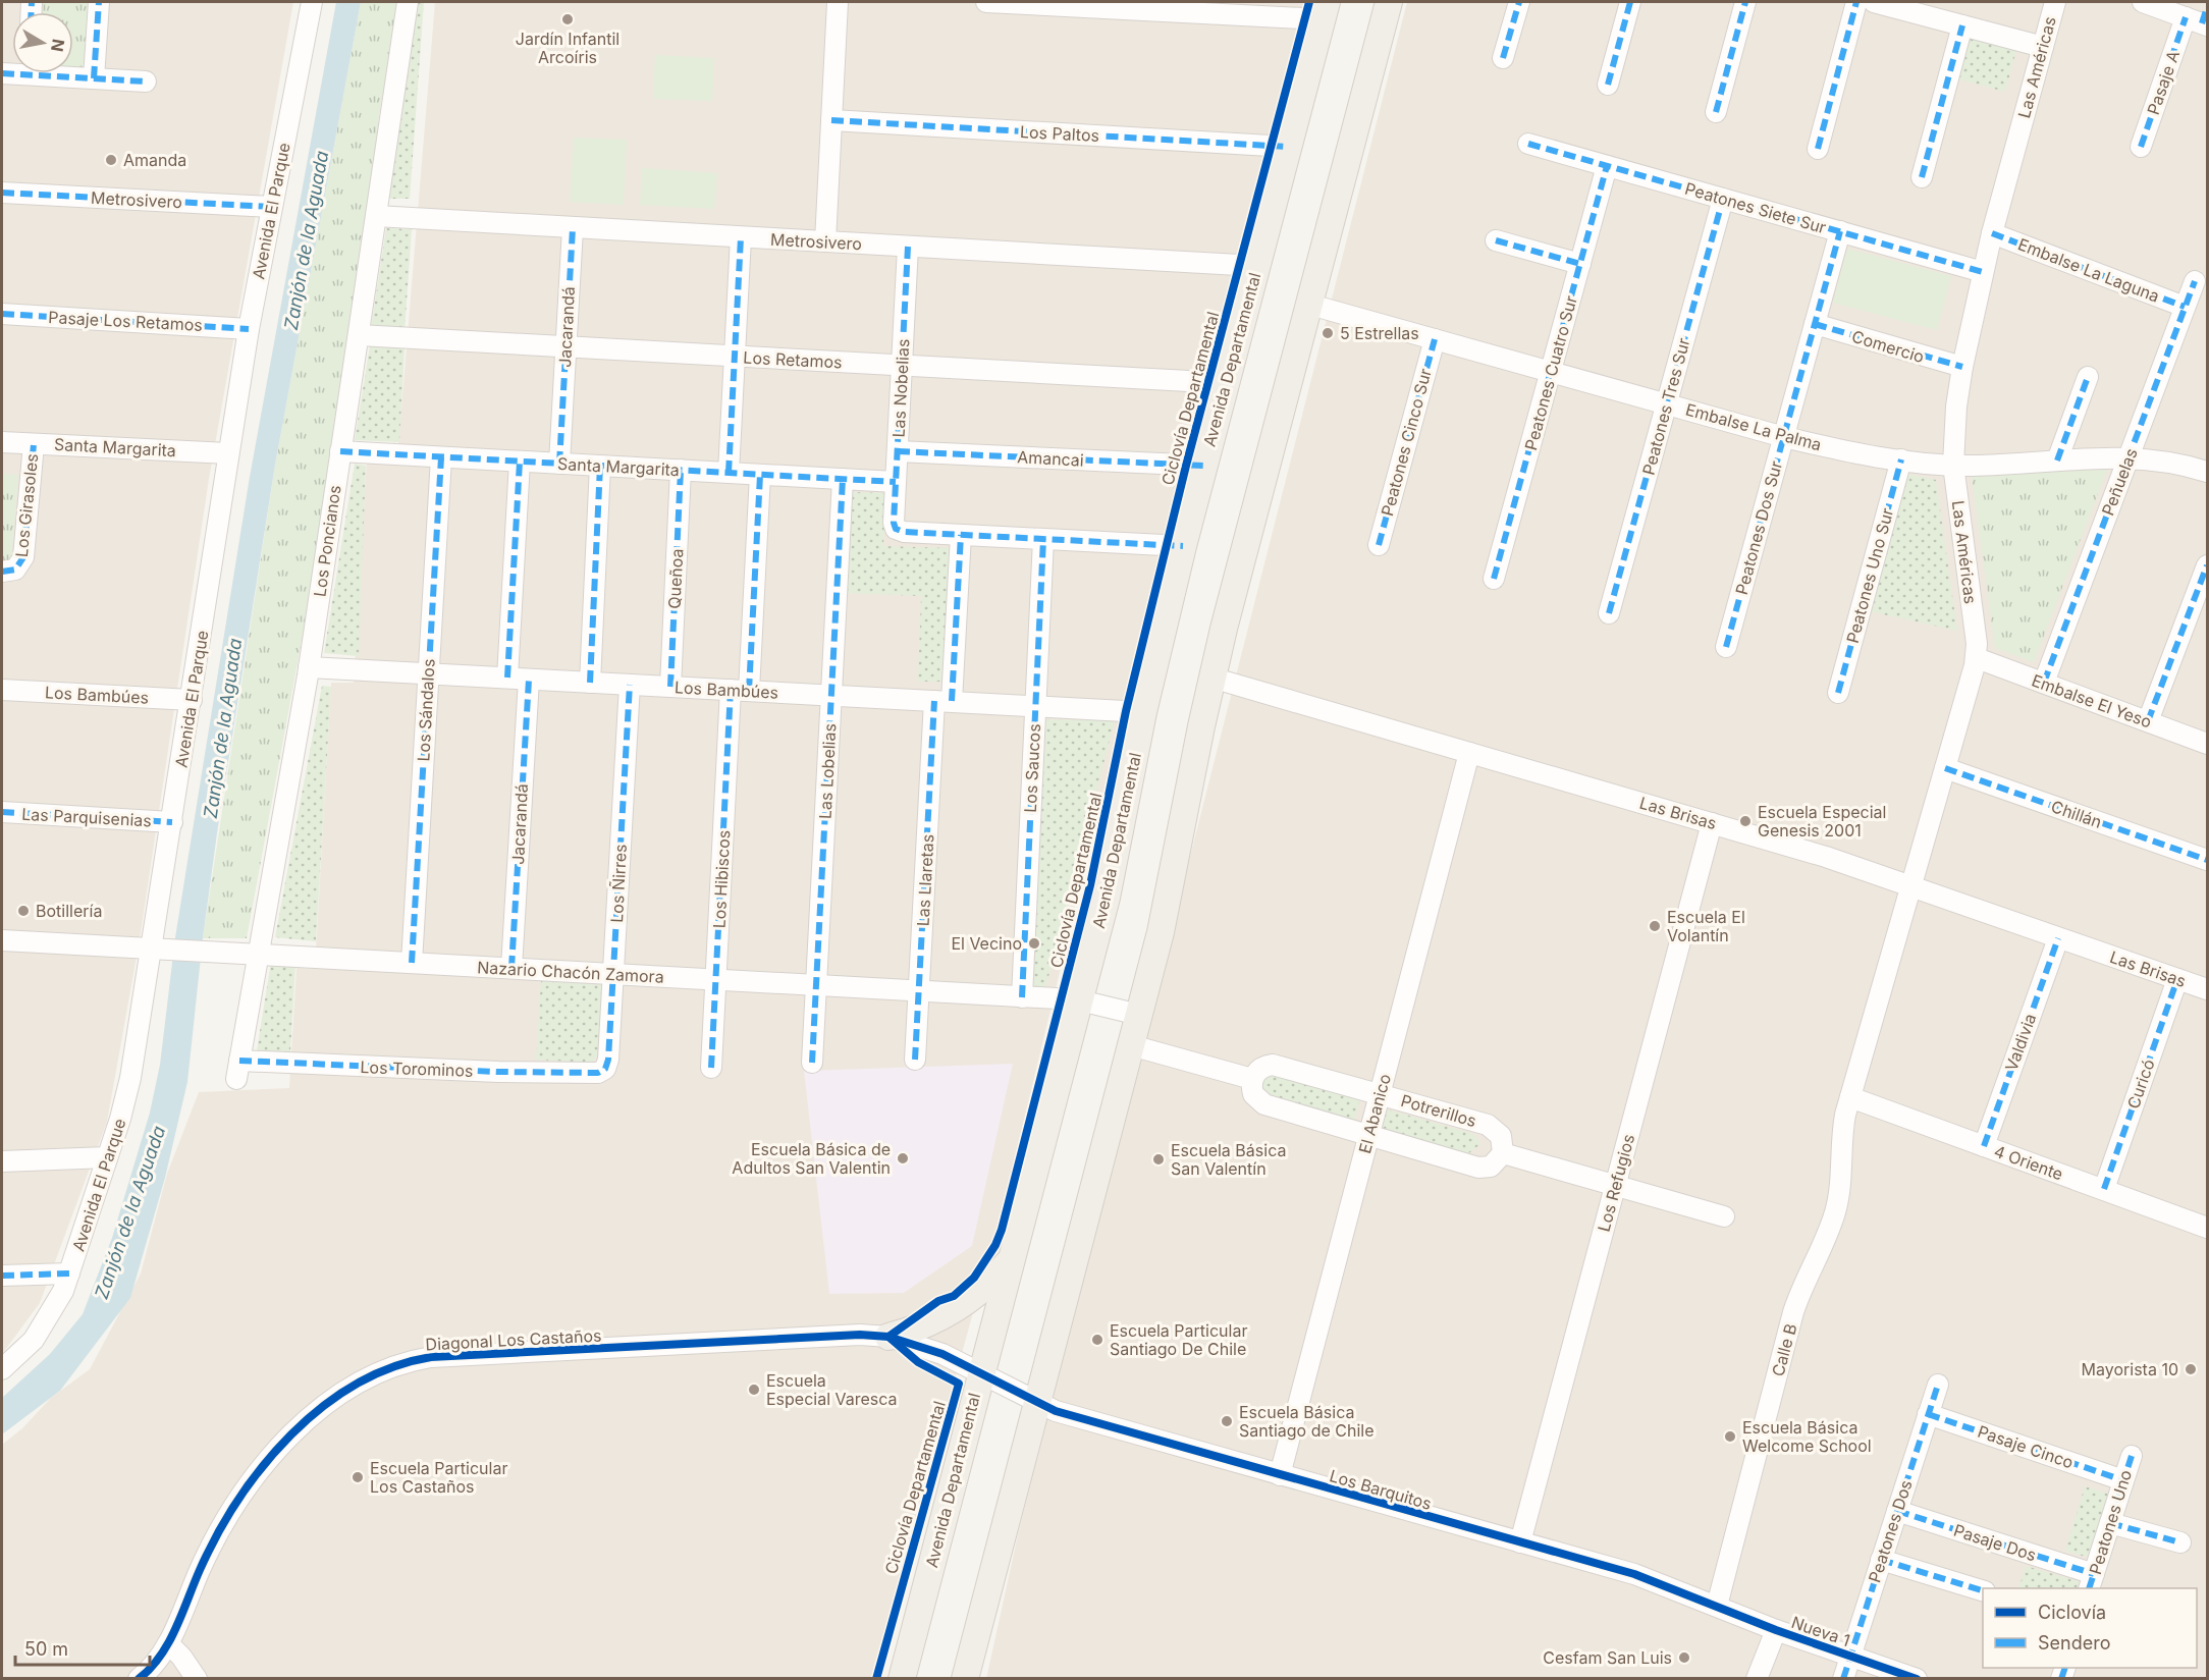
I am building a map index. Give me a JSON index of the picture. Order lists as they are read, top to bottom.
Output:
{
  "streets": {
    "main road": ["Avenida Departamental"],
    "street": [
      "Las Américas",
      "Pasaje A",
      "Los Paltos",
      "Metrosivero",
      "Peatones Siete Sur",
      "Avenida El Parque",
      "Embalse La Laguna",
      "Pasaje Los Retamos",
      "Jacarandá",
      "Comercio",
      "Los Retamos",
      "Peatones Cuatro Sur",
      "Las Nobelias",
      "Peatones Tres Sur",
      "Embalse La Palma",
      "Peatones Cinco Sur",
      "Santa Margarita",
      "Amancai",
      "Peñuelas",
      "Los Girasoles",
      "Peatones Dos Sur",
      "Los Poncianos",
      "Peatones Uno Sur",
      "Queñoa",
      "Los Bambúes",
      "Embalse El Yeso",
      "Los Sándalos",
      "Los Saucos",
      "Las Lobelias",
      "Las Brisas",
      "Chillán",
      "Las Parquisenias",
      "Los Hibiscos",
      "Las Llaretas",
      "Los Ñirres",
      "Nazario Chacón Zamora",
      "Valdivia",
      "Los Torominos",
      "Curicó",
      "Potrerillos",
      "El Abanico",
      "4 Oriente",
      "Los Refugios",
      "Diagonal Los Castaños",
      "Calle B",
      "Pasaje Cinco",
      "Los Barquitos",
      "Peatones Uno",
      "Peatones Dos",
      "Pasaje Dos",
      "Nueva 1"
    ],
    "cycle path": ["Ciclovía Departamental"]
  },
  "crossings": [
    ["Las Américas", "Peatones Siete Sur"],
    ["Las Américas", "Embalse La Laguna"],
    ["Las Américas", "Comercio"],
    ["Las Américas", "Embalse La Palma"],
    ["Las Américas", "Embalse El Yeso"],
    ["Las Américas", "Las Brisas"],
    ["Las Américas", "Chillán"],
    ["Las Américas", "4 Oriente"],
    ["Las Américas", "Calle B"],
    ["Los Paltos", "Avenida Departamental"],
    ["Metrosivero", "Avenida El Parque"],
    ["Metrosivero", "Jacarandá"],
    ["Metrosivero", "Avenida Departamental"],
    ["Metrosivero", "Las Nobelias"],
    ["Metrosivero", "Los Poncianos"],
    ["Peatones Siete Sur", "Peatones Cuatro Sur"],
    ["Peatones Siete Sur", "Peatones Tres Sur"],
    ["Peatones Siete Sur", "Peatones Dos Sur"],
    ["Avenida El Parque", "Pasaje Los Retamos"],
    ["Avenida El Parque", "Santa Margarita"],
    ["Avenida El Parque", "Los Bambúes"],
    ["Avenida El Parque", "Las Parquisenias"],
    ["Avenida El Parque", "Nazario Chacón Zamora"],
    ["Embalse La Laguna", "Peñuelas"],
    ["Jacarandá", "Los Retamos"],
    ["Jacarandá", "Santa Margarita"],
    ["Jacarandá", "Los Bambúes"],
    ["Jacarandá", "Nazario Chacón Zamora"],
    ["Comercio", "Peatones Dos Sur"],
    ["Los Retamos", "Avenida Departamental"],
    ["Los Retamos", "Las Nobelias"],
    ["Los Retamos", "Los Poncianos"],
    ["Avenida Departamental", "Amancai"],
    ["Avenida Departamental", "Los Bambúes"],
    ["Avenida Departamental", "Nazario Chacón Zamora"],
    ["Avenida Departamental", "Diagonal Los Castaños"],
    ["Peatones Cuatro Sur", "Embalse La Palma"],
    ["Las Nobelias", "Santa Margarita"],
    ["Las Nobelias", "Amancai"],
    ["Las Nobelias", "Las Llaretas"],
    ["Peatones Tres Sur", "Embalse La Palma"],
    ["Embalse La Palma", "Peatones Cinco Sur"],
    ["Embalse La Palma", "Peñuelas"],
    ["Embalse La Palma", "Peatones Dos Sur"],
    ["Embalse La Palma", "Peatones Uno Sur"],
    ["Santa Margarita", "Los Girasoles"],
    ["Santa Margarita", "Los Poncianos"],
    ["Santa Margarita", "Queñoa"],
    ["Santa Margarita", "Los Sándalos"],
    ["Santa Margarita", "Las Lobelias"],
    ["Santa Margarita", "Los Hibiscos"],
    ["Peñuelas", "Embalse El Yeso"],
    ["Los Poncianos", "Los Bambúes"],
    ["Los Poncianos", "Nazario Chacón Zamora"],
    ["Los Poncianos", "Los Torominos"],
    ["Queñoa", "Los Bambúes"],
    ["Los Bambúes", "Los Sándalos"],
    ["Los Bambúes", "Los Saucos"],
    ["Los Bambúes", "Las Lobelias"],
    ["Los Bambúes", "Los Hibiscos"],
    ["Los Bambúes", "Las Llaretas"],
    ["Los Bambúes", "Los Ñirres"],
    ["Los Sándalos", "Nazario Chacón Zamora"],
    ["Los Saucos", "Nazario Chacón Zamora"],
    ["Las Lobelias", "Nazario Chacón Zamora"],
    ["Las Brisas", "Valdivia"],
    ["Las Brisas", "Curicó"],
    ["Las Brisas", "El Abanico"],
    ["Las Brisas", "Los Refugios"],
    ["Los Hibiscos", "Nazario Chacón Zamora"],
    ["Las Llaretas", "Nazario Chacón Zamora"],
    ["Los Ñirres", "Nazario Chacón Zamora"],
    ["Los Ñirres", "Los Torominos"],
    ["Valdivia", "4 Oriente"],
    ["Curicó", "4 Oriente"],
    ["Potrerillos", "El Abanico"],
    ["El Abanico", "Los Barquitos"],
    ["4 Oriente", "Calle B"],
    ["Los Refugios", "Los Barquitos"],
    ["Diagonal Los Castaños", "Los Barquitos"],
    ["Calle B", "Los Barquitos"],
    ["Calle B", "Nueva 1"],
    ["Pasaje Cinco", "Peatones Uno"],
    ["Pasaje Cinco", "Peatones Dos"],
    ["Los Barquitos", "Nueva 1"],
    ["Peatones Uno", "Pasaje Dos"],
    ["Peatones Dos", "Pasaje Dos"],
    ["Peatones Dos", "Nueva 1"]
  ],
  "water": ["Zanjón de la Aguada"],
  "places": [
    "Jardín Infantil Arcoíris",
    "Amanda",
    "5 Estrellas",
    "Escuela Especial Genesis 2001",
    "Botillería",
    "Escuela El Volantín",
    "El Vecino",
    "Escuela Básica de Adultos San Valentin",
    "Escuela Básica San Valentín",
    "Escuela Particular Santiago De Chile",
    "Mayorista 10",
    "Escuela Especial Varesca",
    "Escuela Básica Santiago de Chile",
    "Escuela Básica Welcome School",
    "Escuela Particular Los Castaños",
    "Cesfam San Luis"
  ],
  "legend": ["Ciclovía", "Sendero"],
  "scale_bar": "50 m",
  "north": "right"
}
